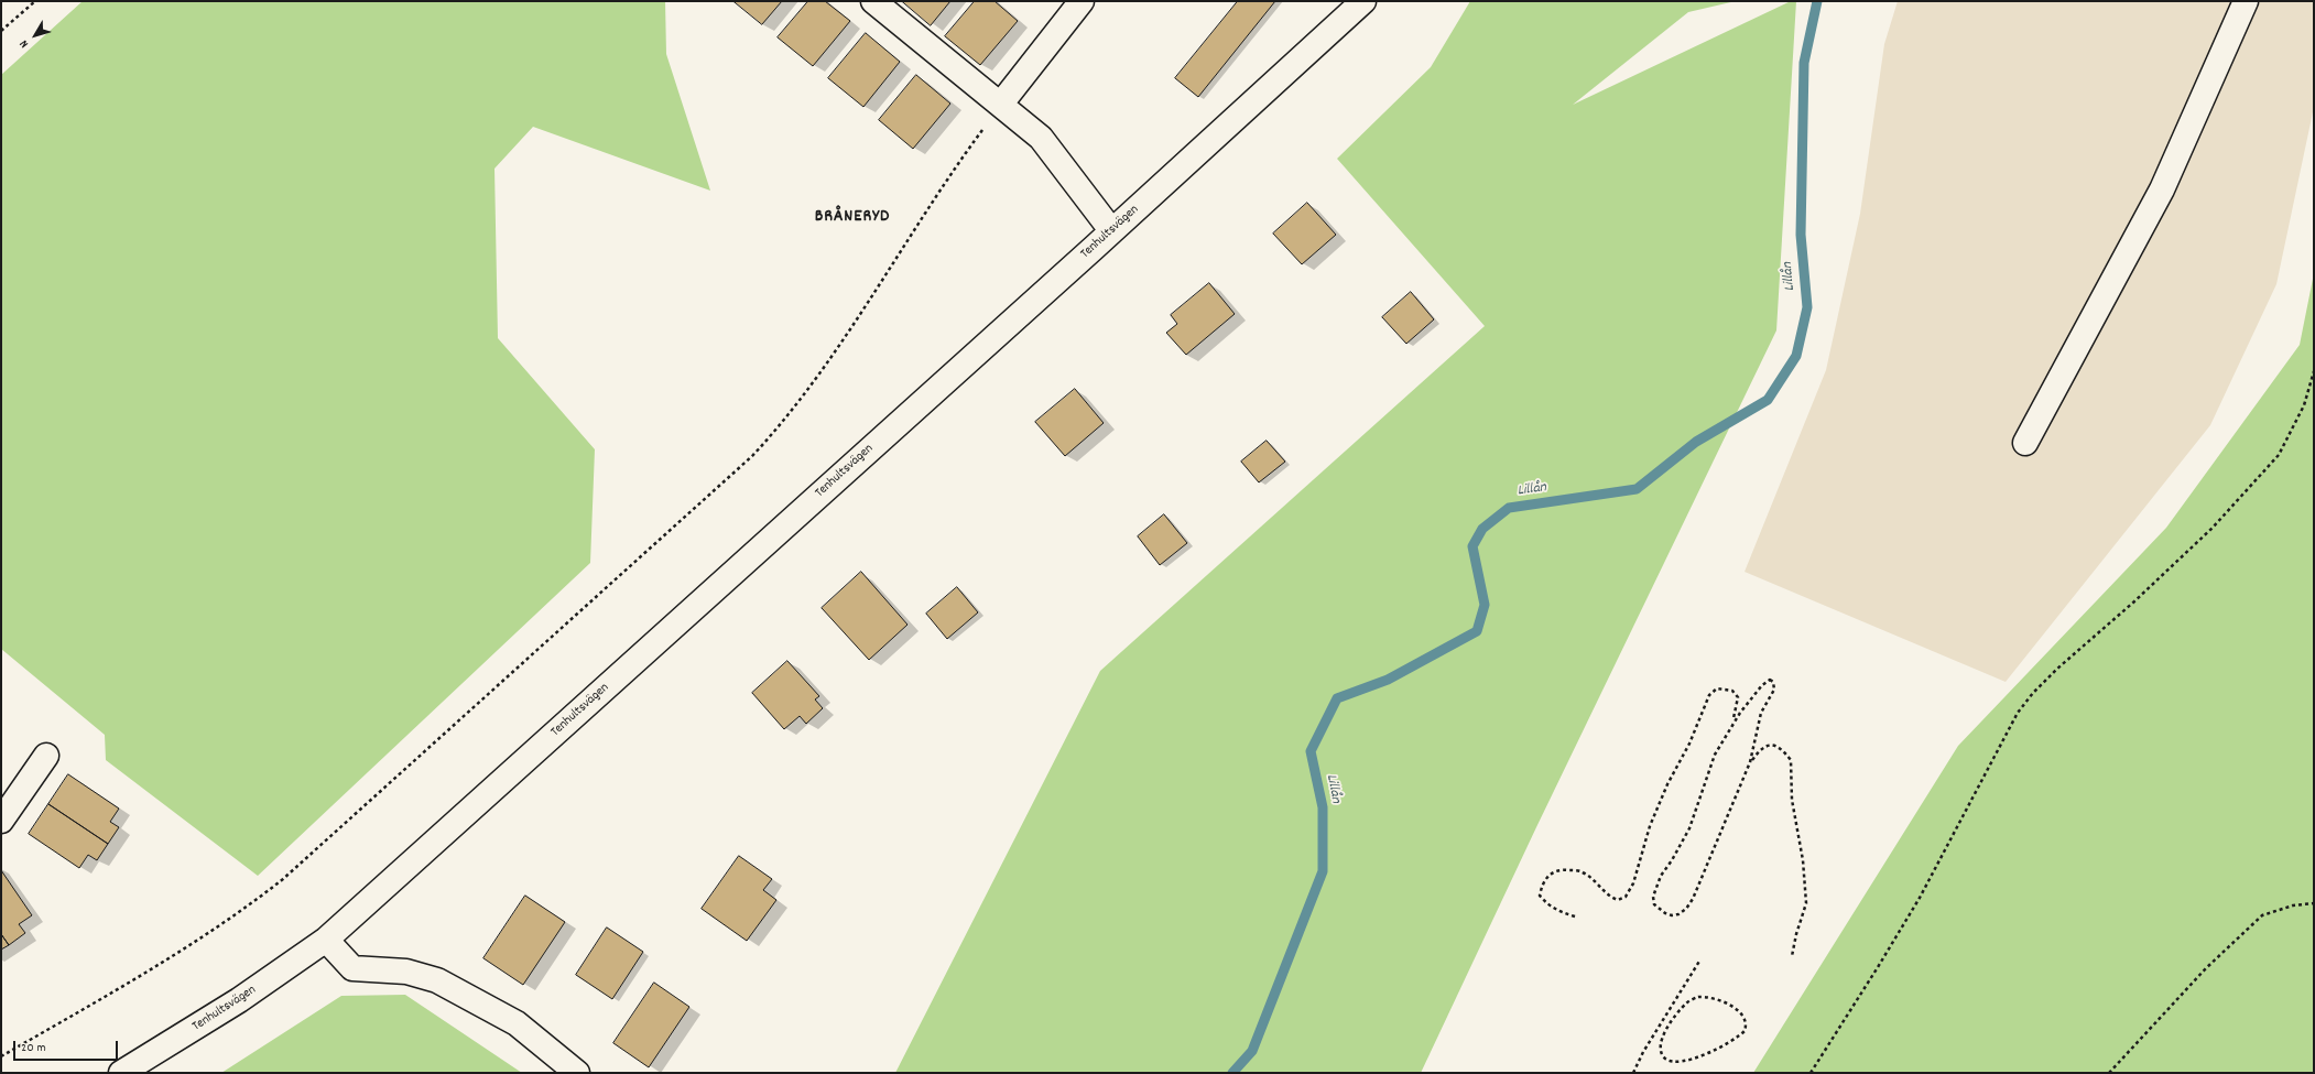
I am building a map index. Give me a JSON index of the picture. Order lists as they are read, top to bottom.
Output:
{
  "streets": {
    "street": ["Tenhultsvägen"]
  },
  "districts": ["BRÅNERYD"],
  "water": ["Lillån"],
  "scale_bar": "20 m",
  "north": "bottom left"
}
